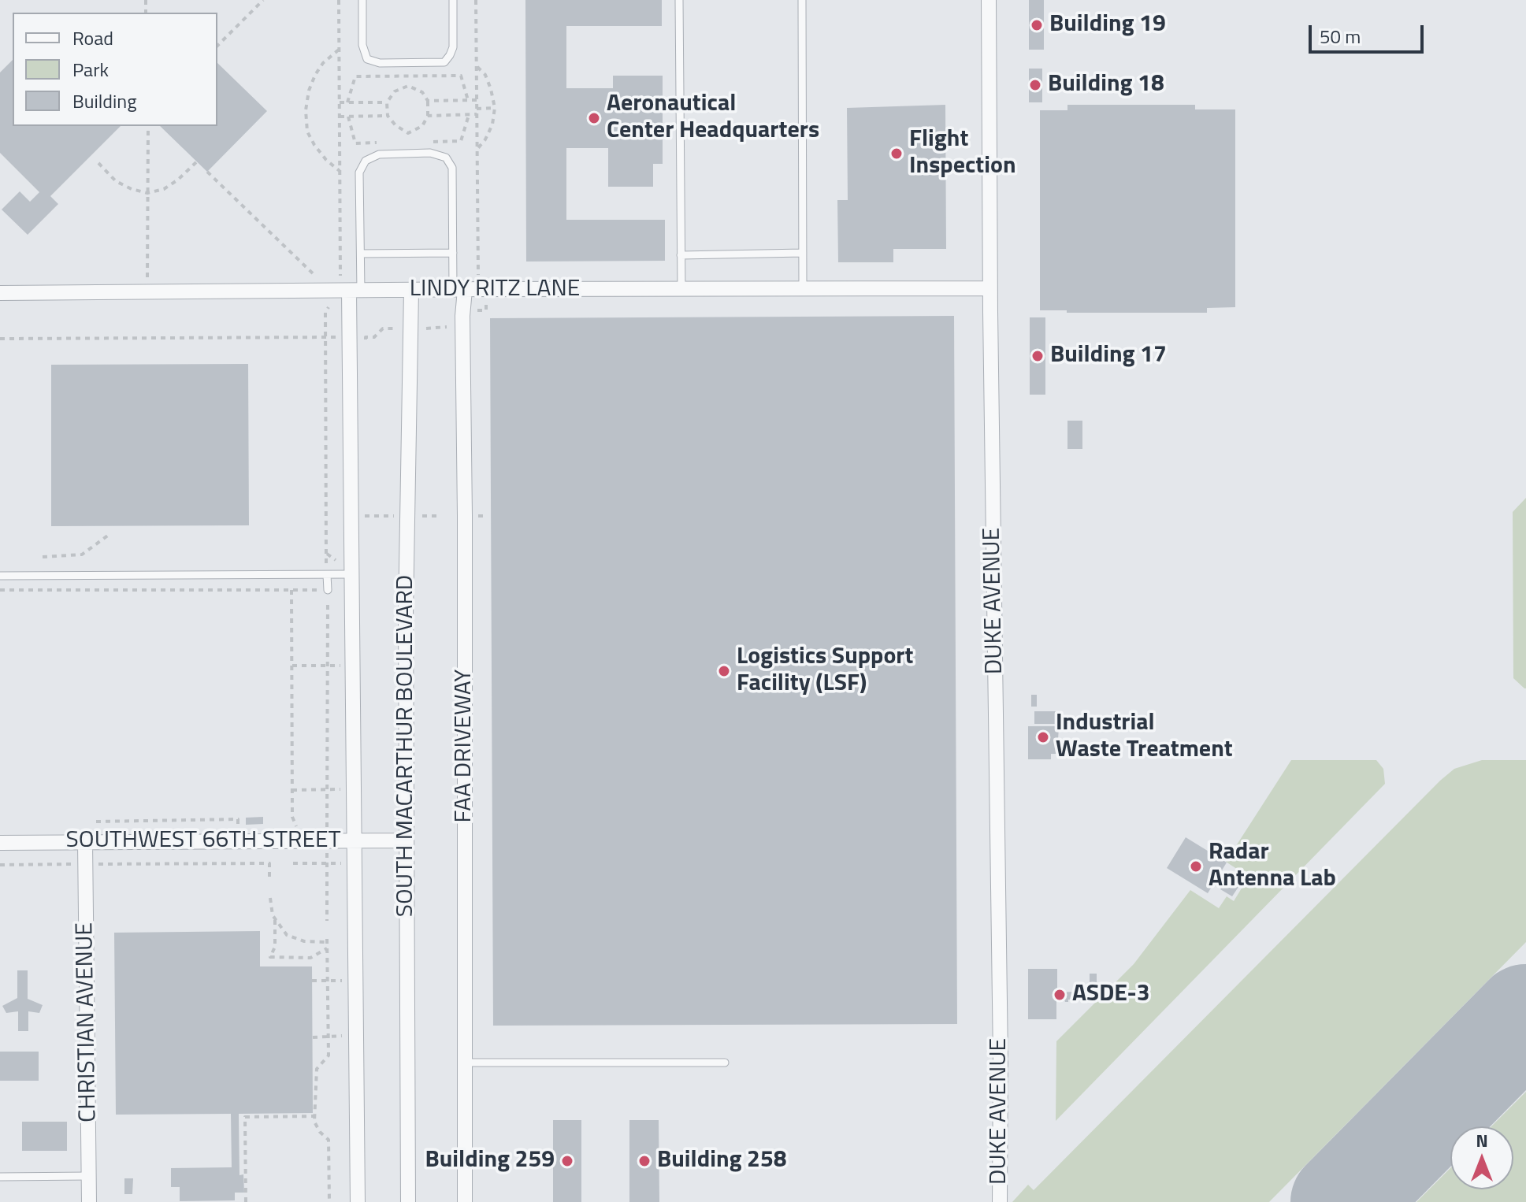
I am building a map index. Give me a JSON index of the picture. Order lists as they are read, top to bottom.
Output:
{
  "streets": {
    "street": [
      "LINDY RITZ LANE",
      "DUKE AVENUE",
      "SOUTH MACARTHUR BOULEVARD",
      "FAA DRIVEWAY",
      "SOUTHWEST 66TH STREET",
      "CHRISTIAN AVENUE"
    ]
  },
  "crossings": [
    ["LINDY RITZ LANE", "DUKE AVENUE"],
    ["LINDY RITZ LANE", "SOUTH MACARTHUR BOULEVARD"],
    ["LINDY RITZ LANE", "FAA DRIVEWAY"],
    ["SOUTH MACARTHUR BOULEVARD", "SOUTHWEST 66TH STREET"],
    ["SOUTHWEST 66TH STREET", "CHRISTIAN AVENUE"]
  ],
  "places": [
    "Building 19",
    "Building 18",
    "Aeronautical Center Headquarters",
    "Flight Inspection",
    "Building 17",
    "Logistics Support Facility (LSF)",
    "Industrial Waste Treatment",
    "Radar Antenna Lab",
    "ASDE-3",
    "Building 259",
    "Building 258"
  ],
  "legend": ["Road", "Park", "Building"],
  "scale_bar": "50 m",
  "north": "top"
}
